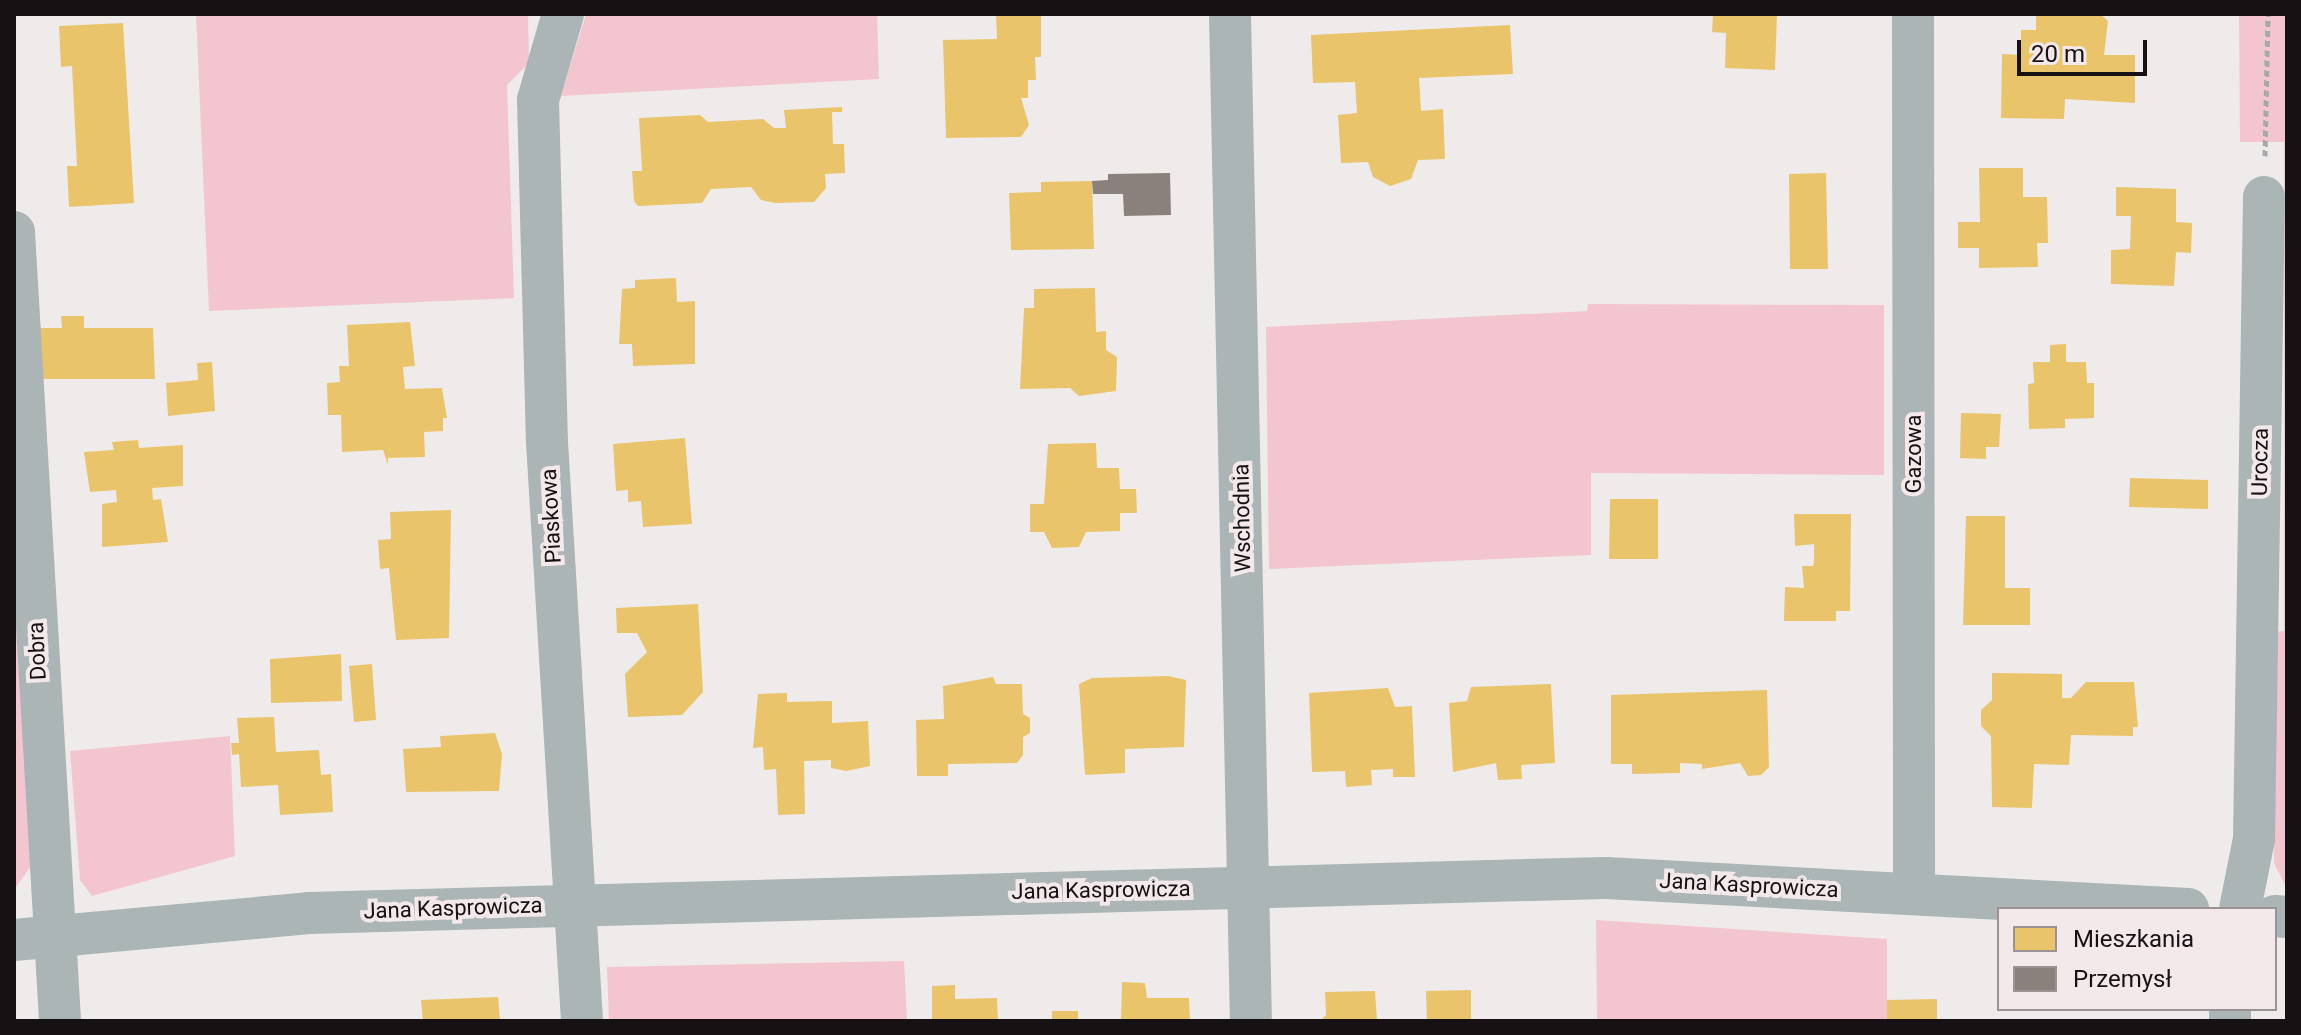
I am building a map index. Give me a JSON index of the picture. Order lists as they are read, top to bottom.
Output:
{
  "streets": {
    "street": [
      "Gazowa",
      "Urocza",
      "Piaskowa",
      "Wschodnia",
      "Dobra",
      "Jana Kasprowicza"
    ]
  },
  "crossings": [
    ["Gazowa", "Jana Kasprowicza"],
    ["Piaskowa", "Jana Kasprowicza"],
    ["Wschodnia", "Jana Kasprowicza"],
    ["Dobra", "Jana Kasprowicza"]
  ],
  "legend": ["Mieszkania", "Przemysł"],
  "scale_bar": "20 m"
}
